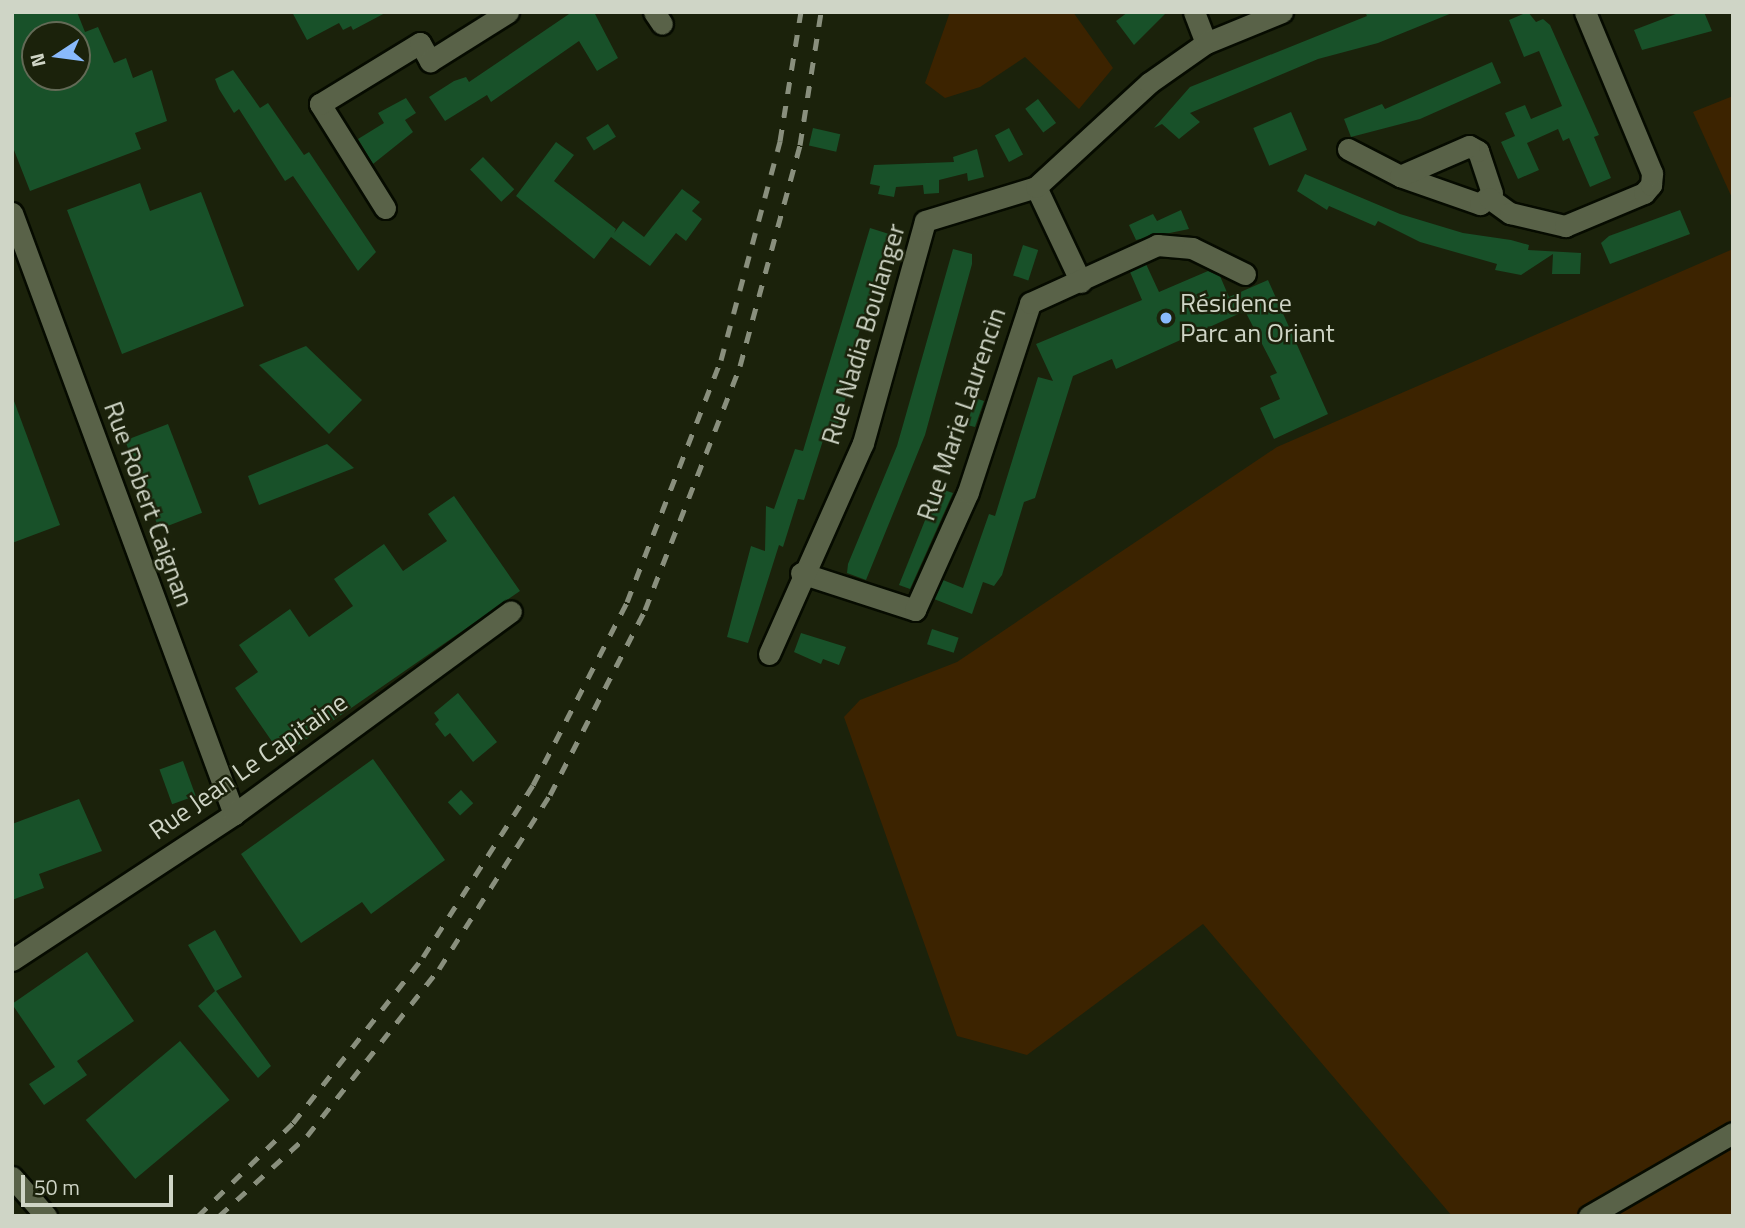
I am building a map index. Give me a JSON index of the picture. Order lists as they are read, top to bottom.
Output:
{
  "streets": {
    "street": [
      "Rue Nadia Boulanger",
      "Rue Marie Laurencin",
      "Rue Robert Caignan",
      "Rue Jean Le Capitaine"
    ]
  },
  "crossings": [
    ["Rue Nadia Boulanger", "Rue Marie Laurencin"],
    ["Rue Robert Caignan", "Rue Jean Le Capitaine"]
  ],
  "places": ["Résidence Parc an Oriant"],
  "scale_bar": "50 m",
  "north": "left"
}
